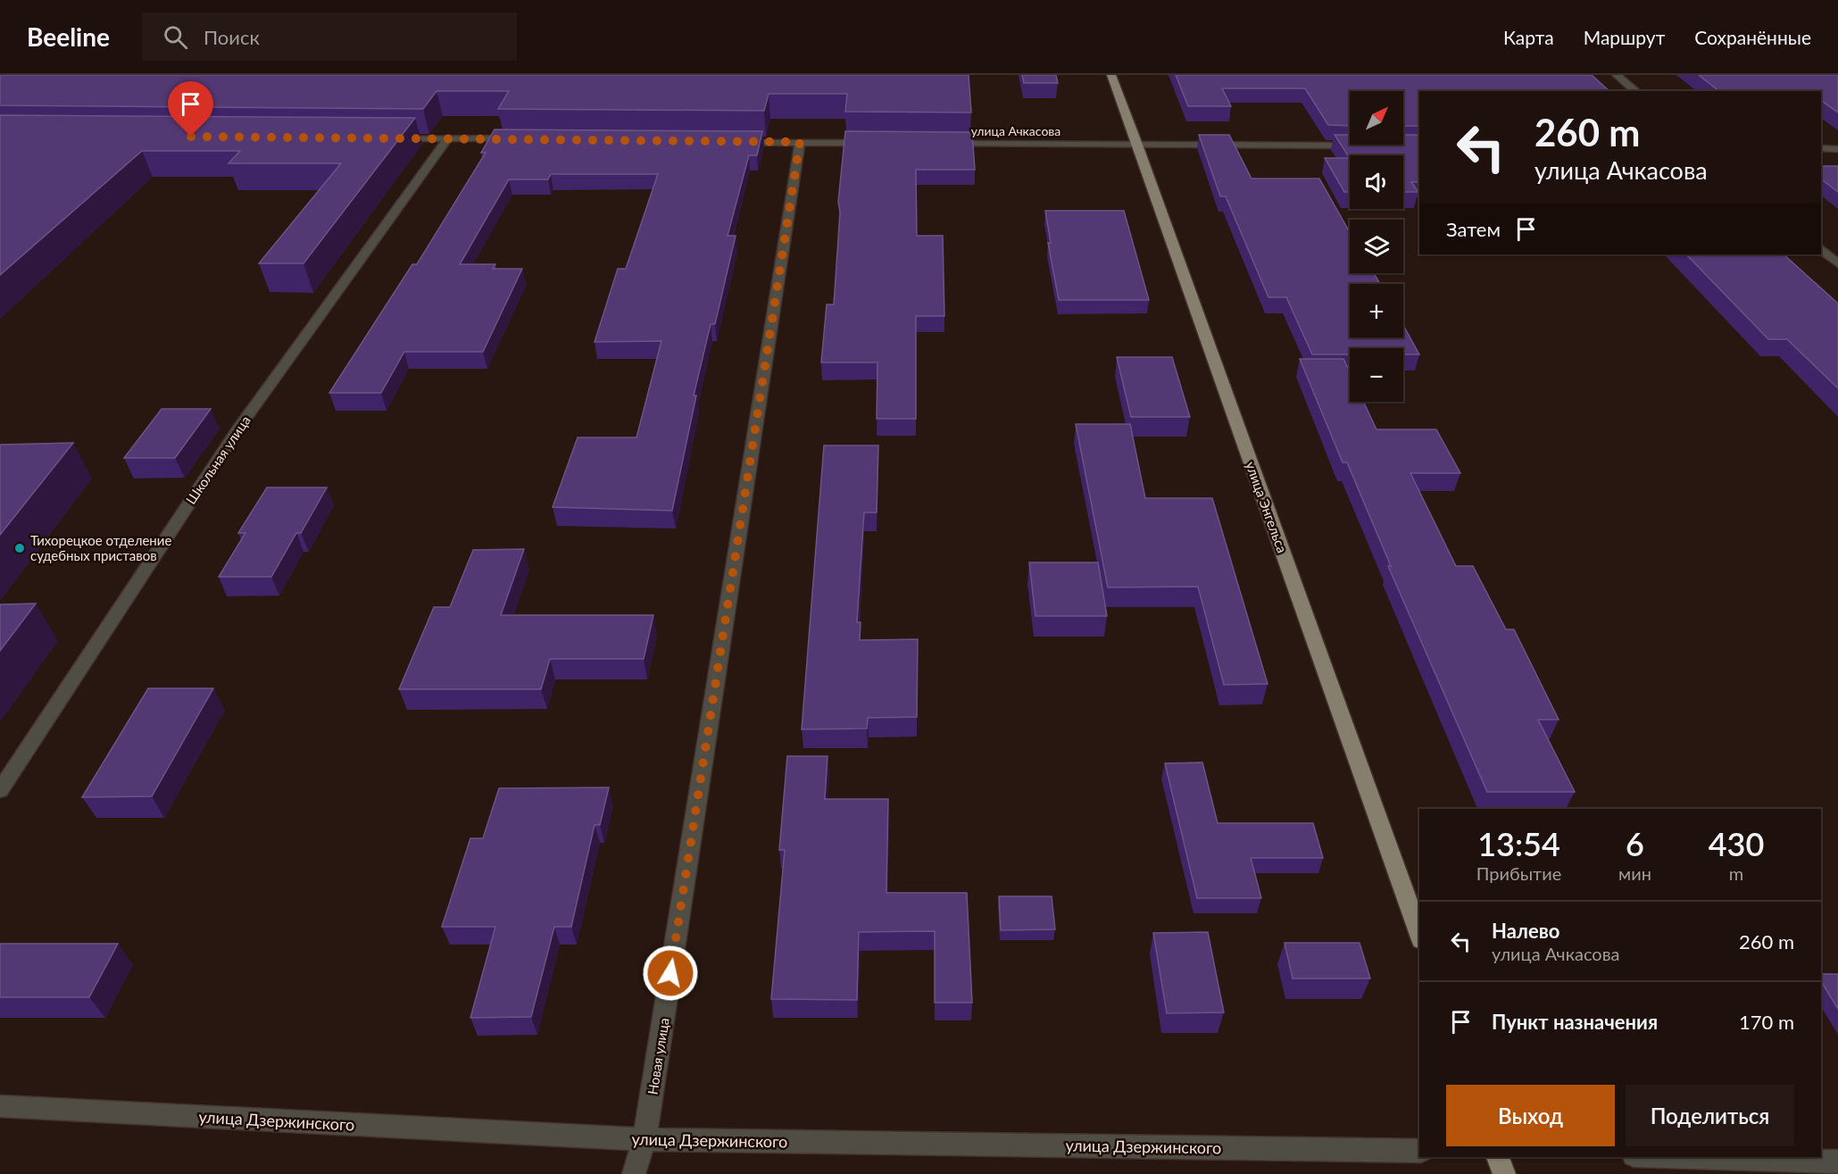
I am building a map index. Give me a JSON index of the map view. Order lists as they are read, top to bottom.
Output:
{
  "streets": {
    "main road": ["улица Энгельса"],
    "street": [
      "улица Ачкасова",
      "Школьная улица",
      "Новая улица",
      "улица Дзержинского"
    ]
  },
  "crossings": [
    ["улица Ачкасова", "улица Энгельса"],
    ["Новая улица", "улица Дзержинского"]
  ],
  "places": ["Тихорецкое отделение судебных приставов"],
  "north": "top right",
  "page": {
    "header": "Beeline",
    "search": "Поиск",
    "nav": ["Карта", "Маршрут", "Сохранённые"],
    "map_buttons": ["+", "−"],
    "turn": ["260 m", "улица Ачкасова"],
    "then": "Затем",
    "eta": [
      "13:54",
      "Прибытие",
      "6",
      "мин",
      "430",
      "m"
    ],
    "list": [
      {
        "name": "Налево",
        "note": "улица Ачкасова",
        "value": "260 m"
      },
      {
        "name": "Пункт назначения",
        "value": "170 m"
      }
    ],
    "buttons": ["Выход", "Поделиться"]
  }
}
